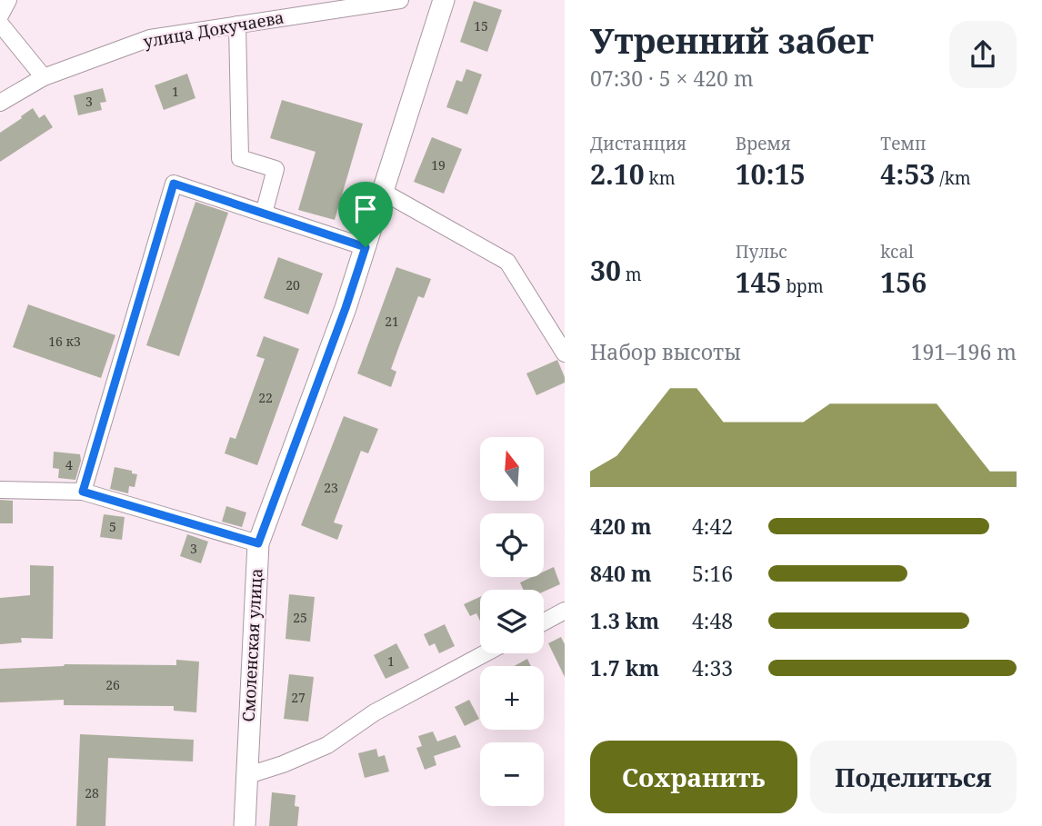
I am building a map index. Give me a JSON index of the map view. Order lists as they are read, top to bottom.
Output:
{
  "streets": {
    "main road": ["Смоленская улица"],
    "street": ["улица Докучаева"]
  },
  "house_numbers": [
    "15",
    "1",
    "3",
    "19",
    "20",
    "21",
    "16 к3",
    "22",
    "4",
    "23",
    "5",
    "3",
    "25",
    "1",
    "26",
    "27",
    "28"
  ],
  "north": "top",
  "page": {
    "heading": ["Утренний забег", "07:30 · 5 × 420 m"],
    "stats": [
      ["Дистанция", "2.10 km"],
      ["Время", "10:15"],
      ["Темп", "4:53 /km"],
      ["30 m"],
      ["Пульс", "145 bpm"],
      ["kcal", "156"]
    ],
    "chart": ["Набор высоты", "191–196 m"],
    "map_buttons": ["+", "−"],
    "list": [
      {
        "name": "420 m",
        "note": "4:42"
      },
      {
        "name": "840 m",
        "note": "5:16"
      },
      {
        "name": "1.3 km",
        "note": "4:48"
      },
      {
        "name": "1.7 km",
        "note": "4:33"
      }
    ],
    "buttons": ["Сохранить", "Поделиться"]
  }
}
